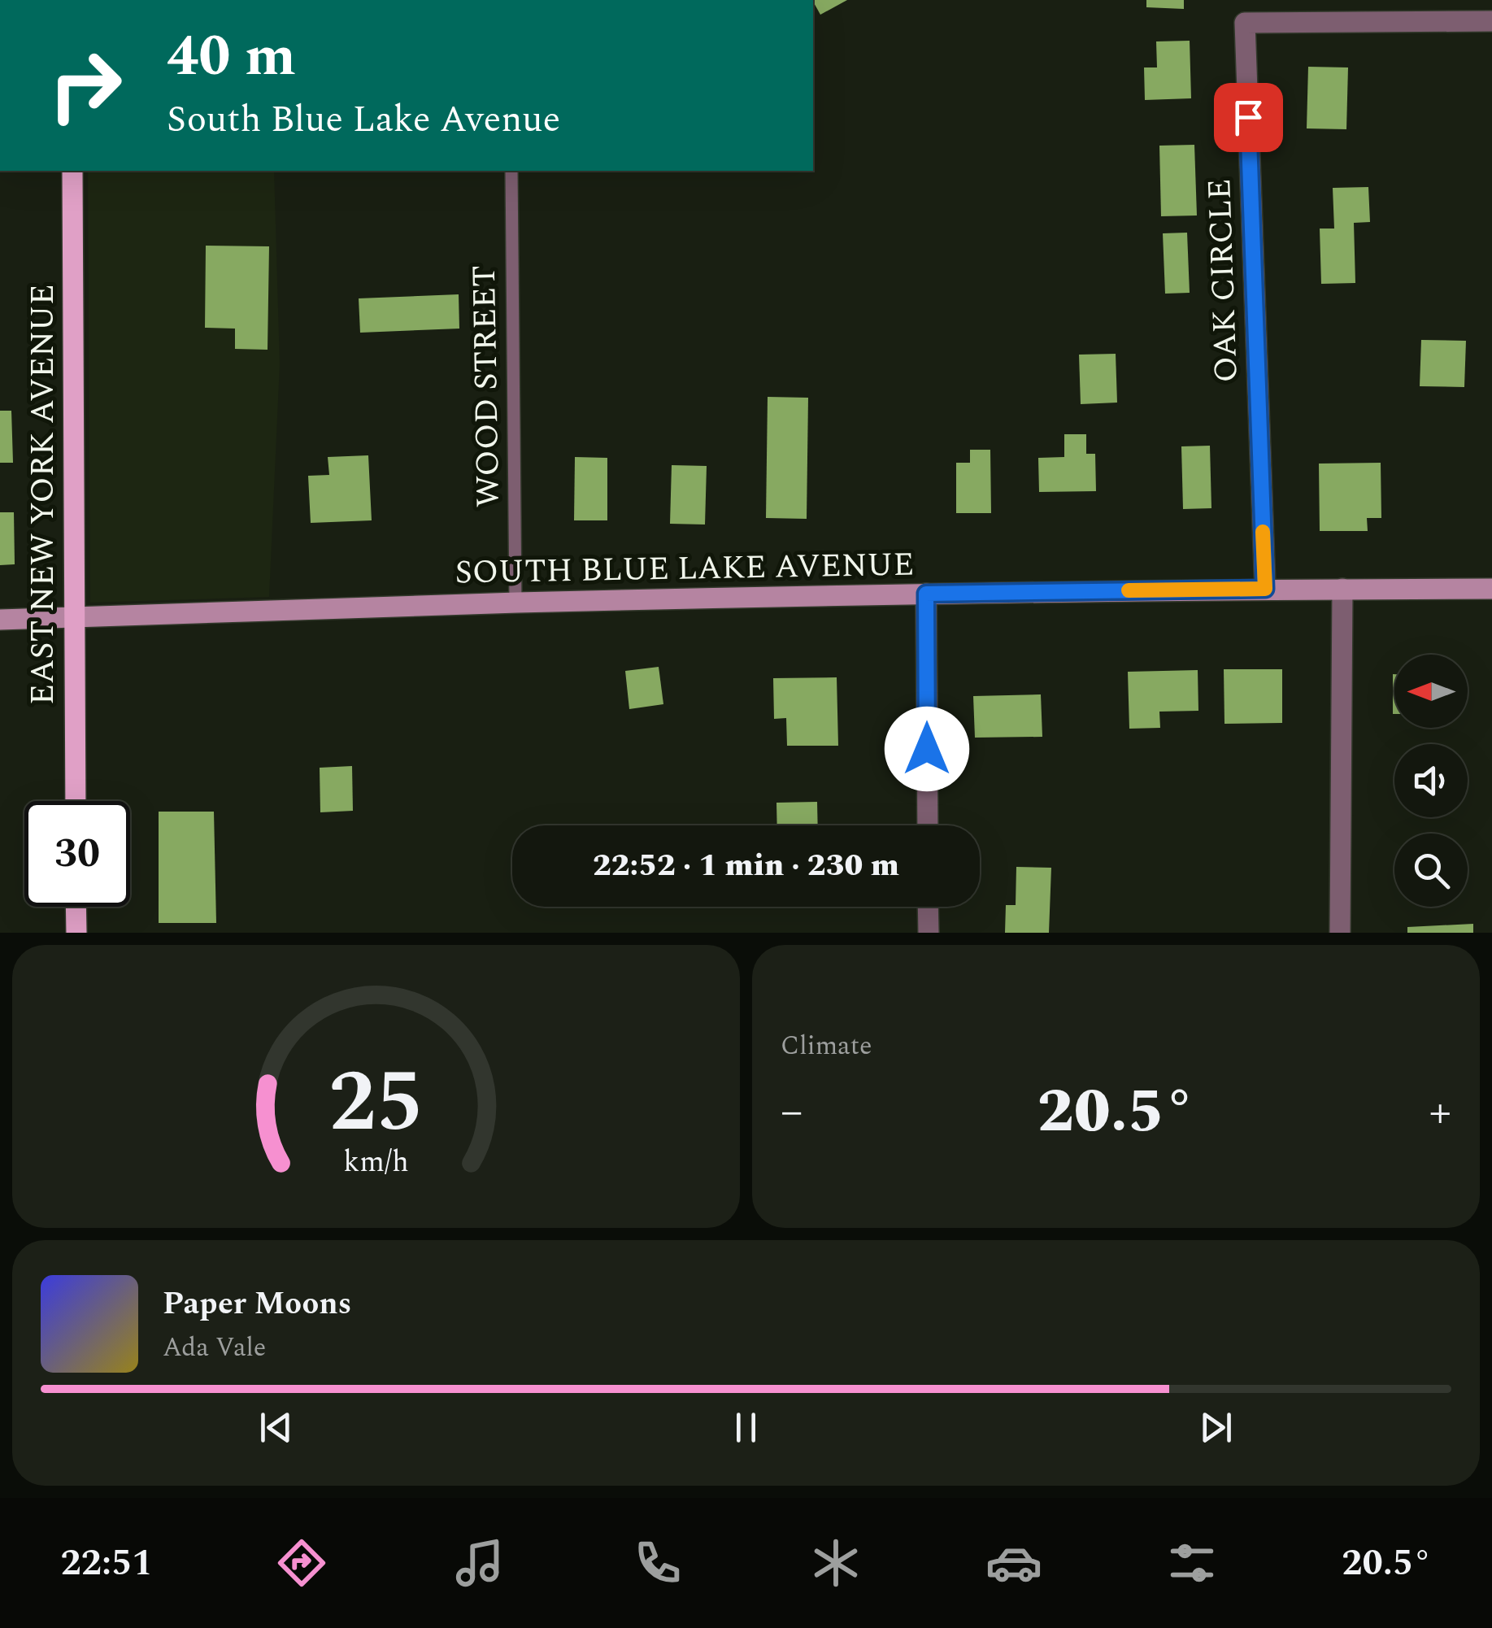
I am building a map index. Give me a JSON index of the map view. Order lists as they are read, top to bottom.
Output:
{
  "streets": {
    "main road": ["EAST NEW YORK AVENUE", "SOUTH BLUE LAKE AVENUE"],
    "street": ["OAK CIRCLE"],
    "lane": ["WOOD STREET"]
  },
  "crossings": [
    ["OAK CIRCLE", "SOUTH BLUE LAKE AVENUE"],
    ["WOOD STREET", "SOUTH BLUE LAKE AVENUE"],
    ["EAST NEW YORK AVENUE", "SOUTH BLUE LAKE AVENUE"]
  ],
  "north": "left",
  "page": {
    "turn": ["40 m", "South Blue Lake Avenue"],
    "limit": "30",
    "trip": "22:52 · 1 min · 230 m",
    "tile": "Climate",
    "heat": ["−", "20.5°", "+"],
    "song": ["Paper Moons", "Ada Vale"],
    "tabs": ["22:51", "20.5°"],
    "gauge": ["25", "km/h"]
  }
}
